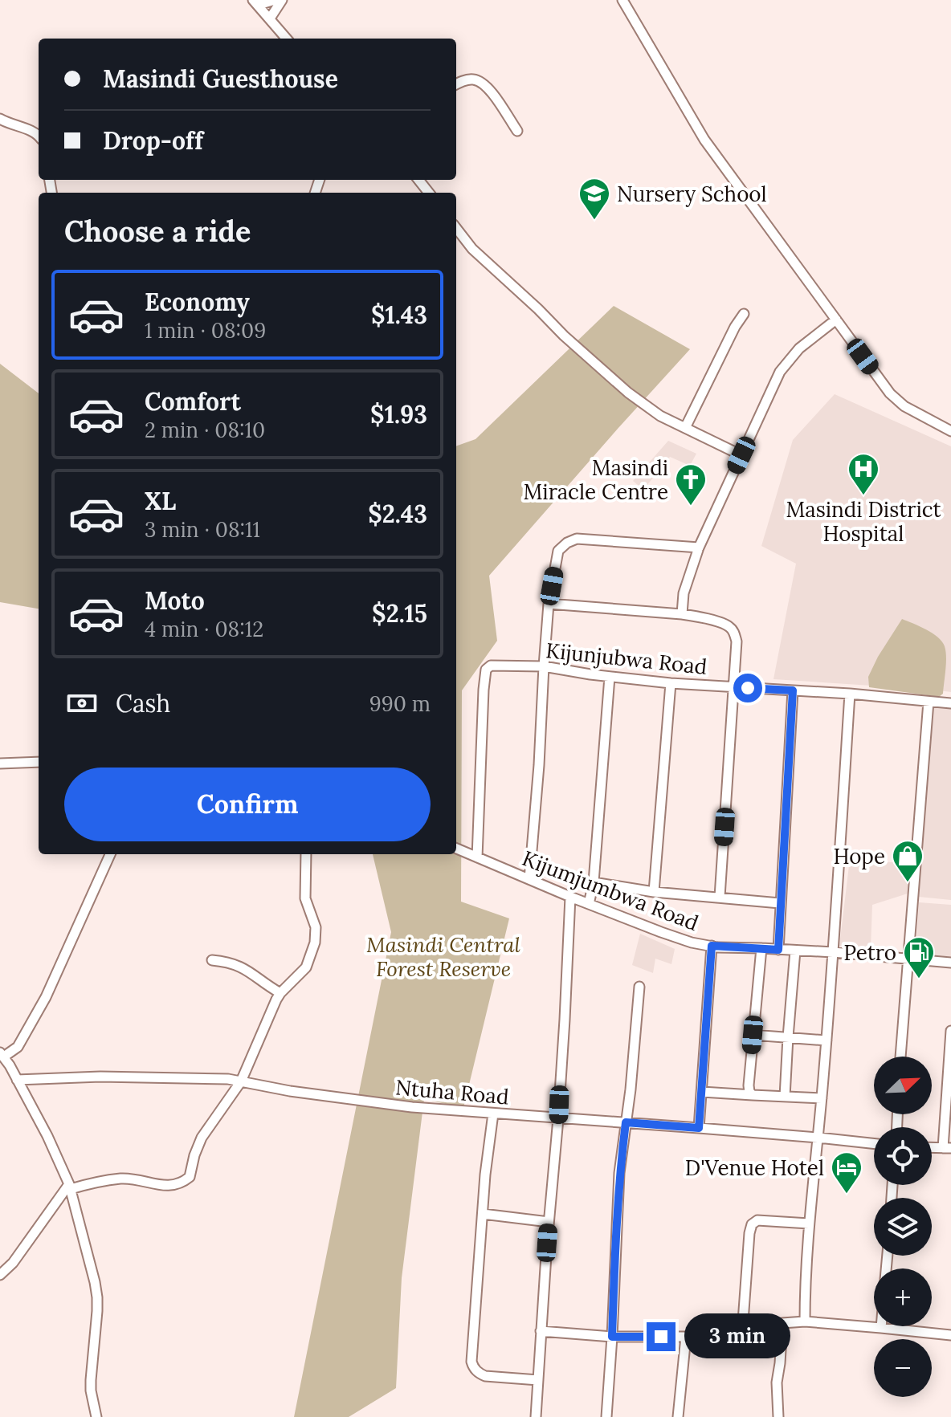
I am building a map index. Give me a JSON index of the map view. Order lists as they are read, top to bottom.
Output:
{
  "streets": {
    "street": ["Kijunjubwa Road", "Kijumjumbwa Road", "Ntuha Road"]
  },
  "crossings": [
    ["Kijunjubwa Road", "Kijumjumbwa Road"]
  ],
  "parks": ["Masindi Central Forest Reserve"],
  "places": {
    "school or university": ["Nursery School"],
    "hospital": ["Masindi District Hospital"],
    "church": ["Masindi Miracle Centre"],
    "shop": ["Hope"],
    "fuel station": ["Petro"],
    "hotel": ["D'Venue Hotel"]
  },
  "north": "top right",
  "page": {
    "banner": ["Masindi Guesthouse", "Drop-off"],
    "heading": "Choose a ride",
    "list": [
      {
        "name": "Economy",
        "note": "1 min · 08:09",
        "value": "$1.43"
      },
      {
        "name": "Comfort",
        "note": "2 min · 08:10",
        "value": "$1.93"
      },
      {
        "name": "XL",
        "note": "3 min · 08:11",
        "value": "$2.43"
      },
      {
        "name": "Moto",
        "note": "4 min · 08:12",
        "value": "$2.15"
      }
    ],
    "pay": ["Cash", "990 m"],
    "buttons": "Confirm",
    "map_buttons": ["+", "−"],
    "bubble": "3 min"
  }
}
